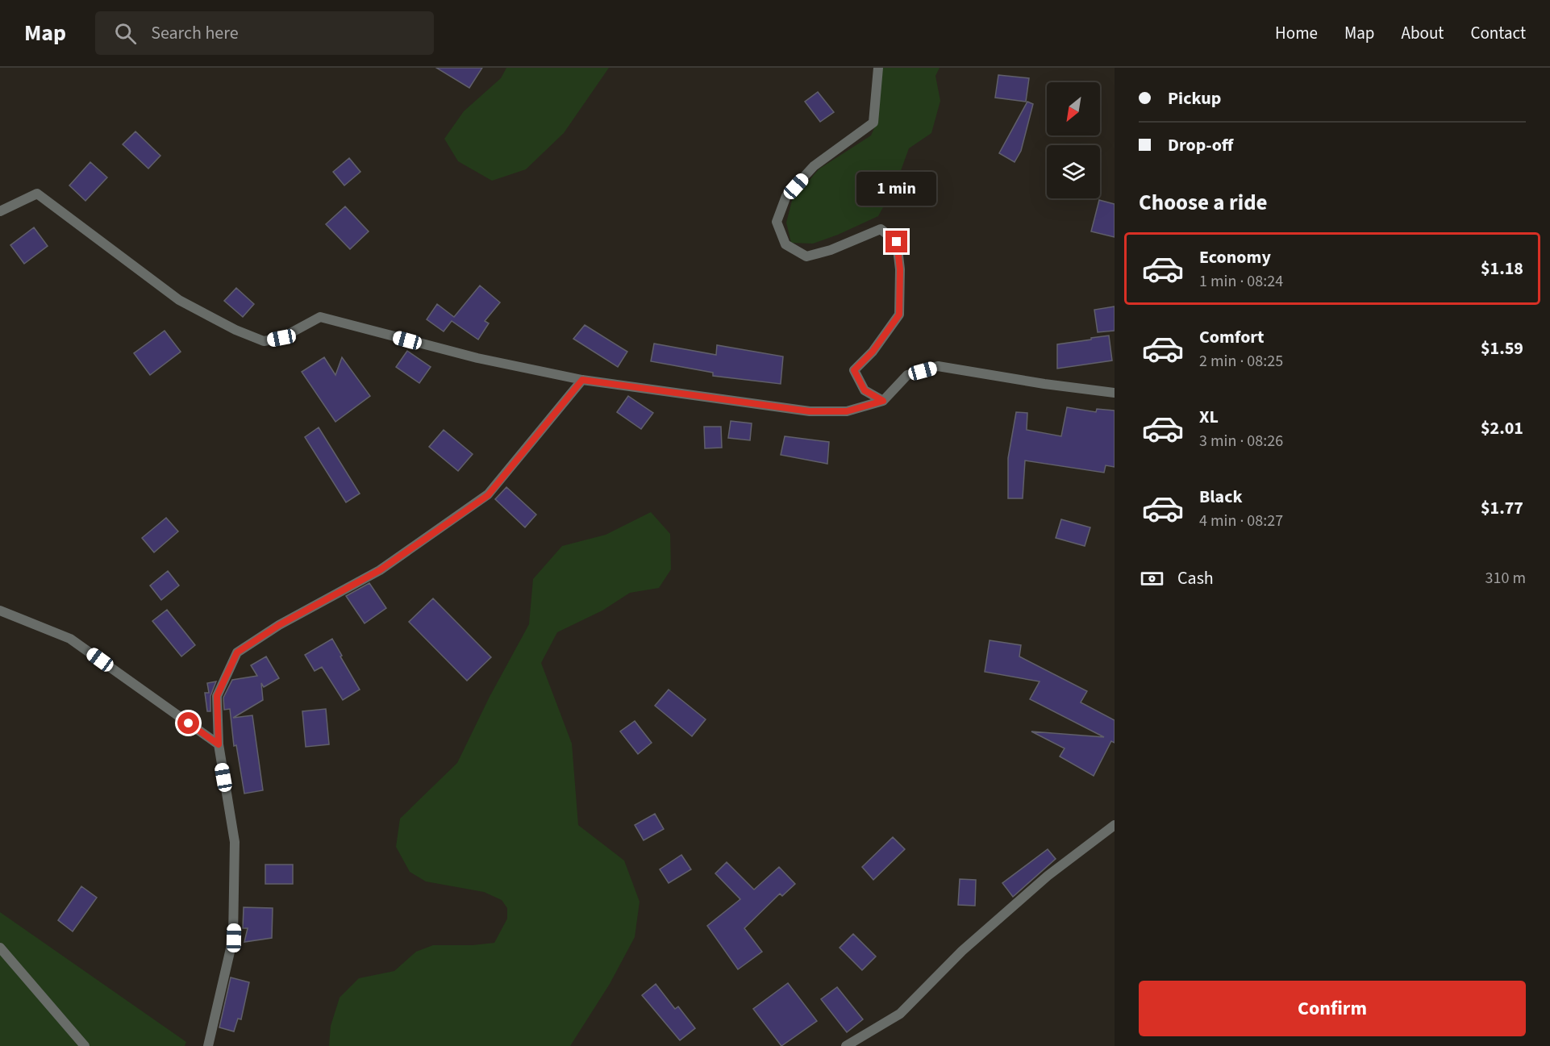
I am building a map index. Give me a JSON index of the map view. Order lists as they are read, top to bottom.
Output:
{
  "north": "bottom left",
  "page": {
    "header": "Map",
    "search": "Search here",
    "nav": [
      "Home",
      "Map",
      "About",
      "Contact"
    ],
    "banner": ["Pickup", "Drop-off"],
    "bubble": "1 min",
    "heading": "Choose a ride",
    "list": [
      {
        "name": "Economy",
        "note": "1 min · 08:24",
        "value": "$1.18"
      },
      {
        "name": "Comfort",
        "note": "2 min · 08:25",
        "value": "$1.59"
      },
      {
        "name": "XL",
        "note": "3 min · 08:26",
        "value": "$2.01"
      },
      {
        "name": "Black",
        "note": "4 min · 08:27",
        "value": "$1.77"
      }
    ],
    "pay": ["Cash", "310 m"],
    "buttons": "Confirm"
  }
}
